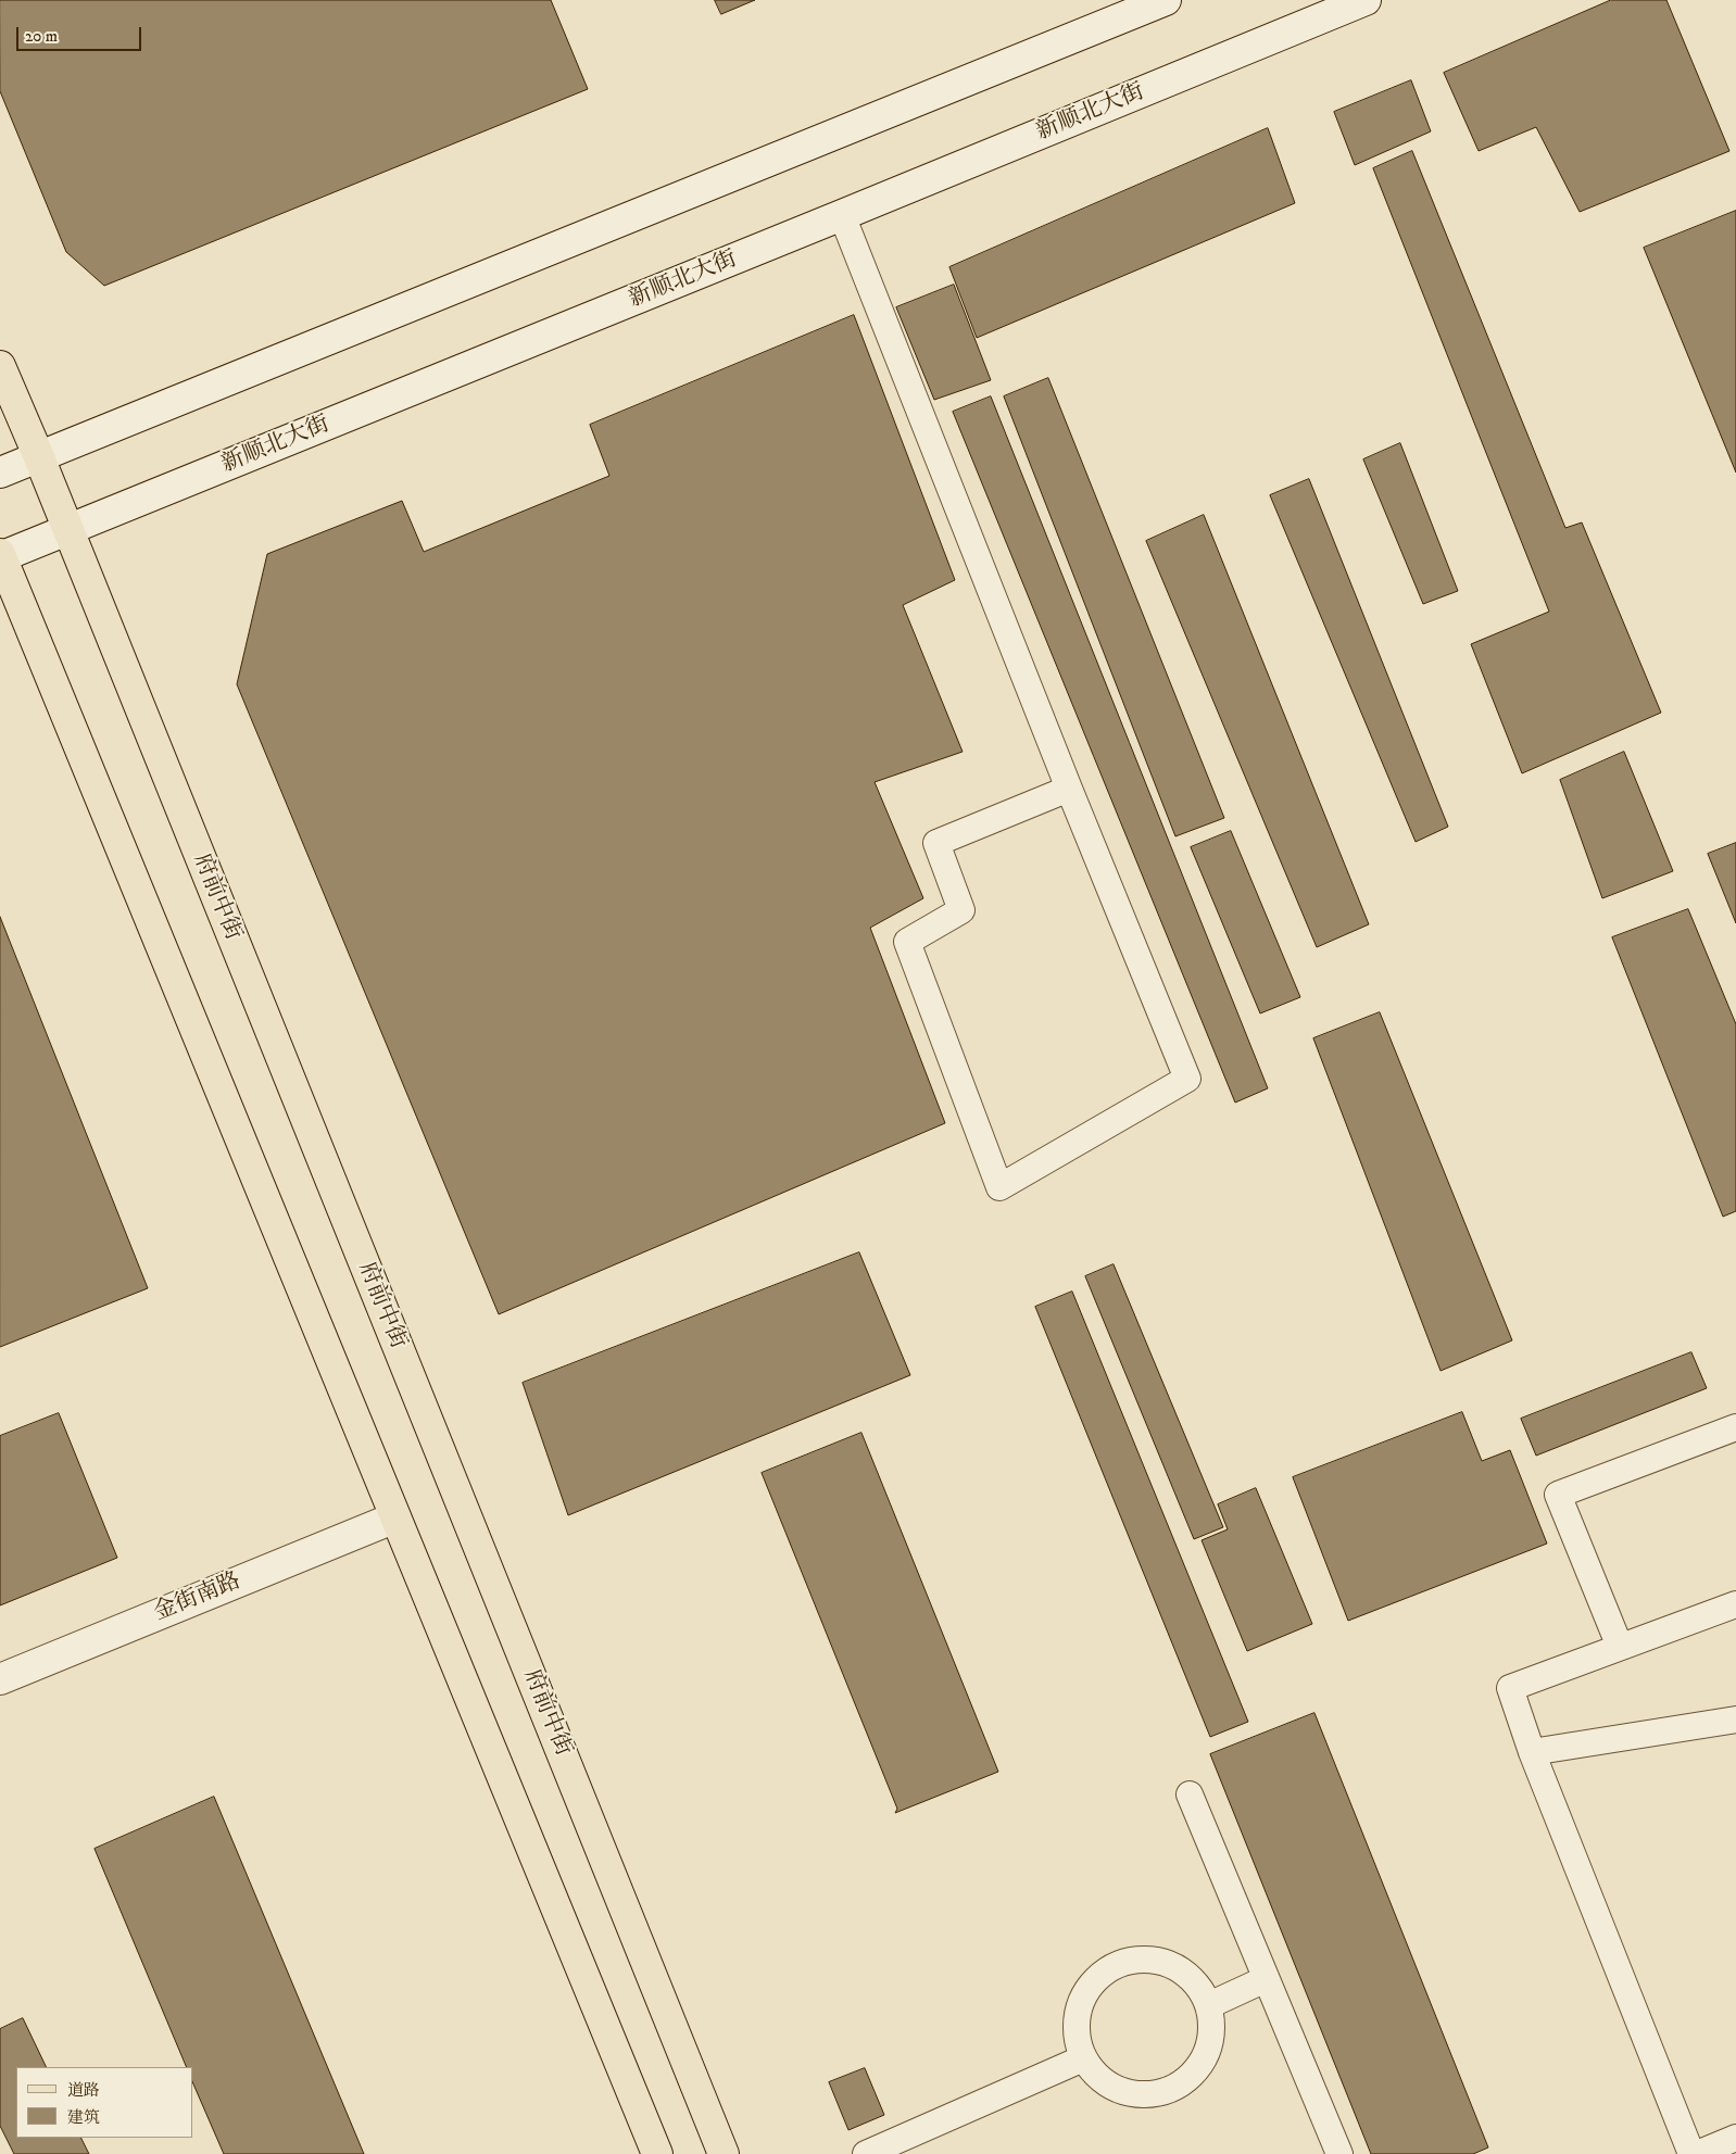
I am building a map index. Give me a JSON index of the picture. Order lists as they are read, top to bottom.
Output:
{
  "streets": {
    "main road": ["新顺北大街", "府前中街", "金街南路"]
  },
  "crossings": [
    ["新顺北大街", "府前中街"]
  ],
  "legend": ["道路", "建筑"],
  "scale_bar": "20 m"
}
